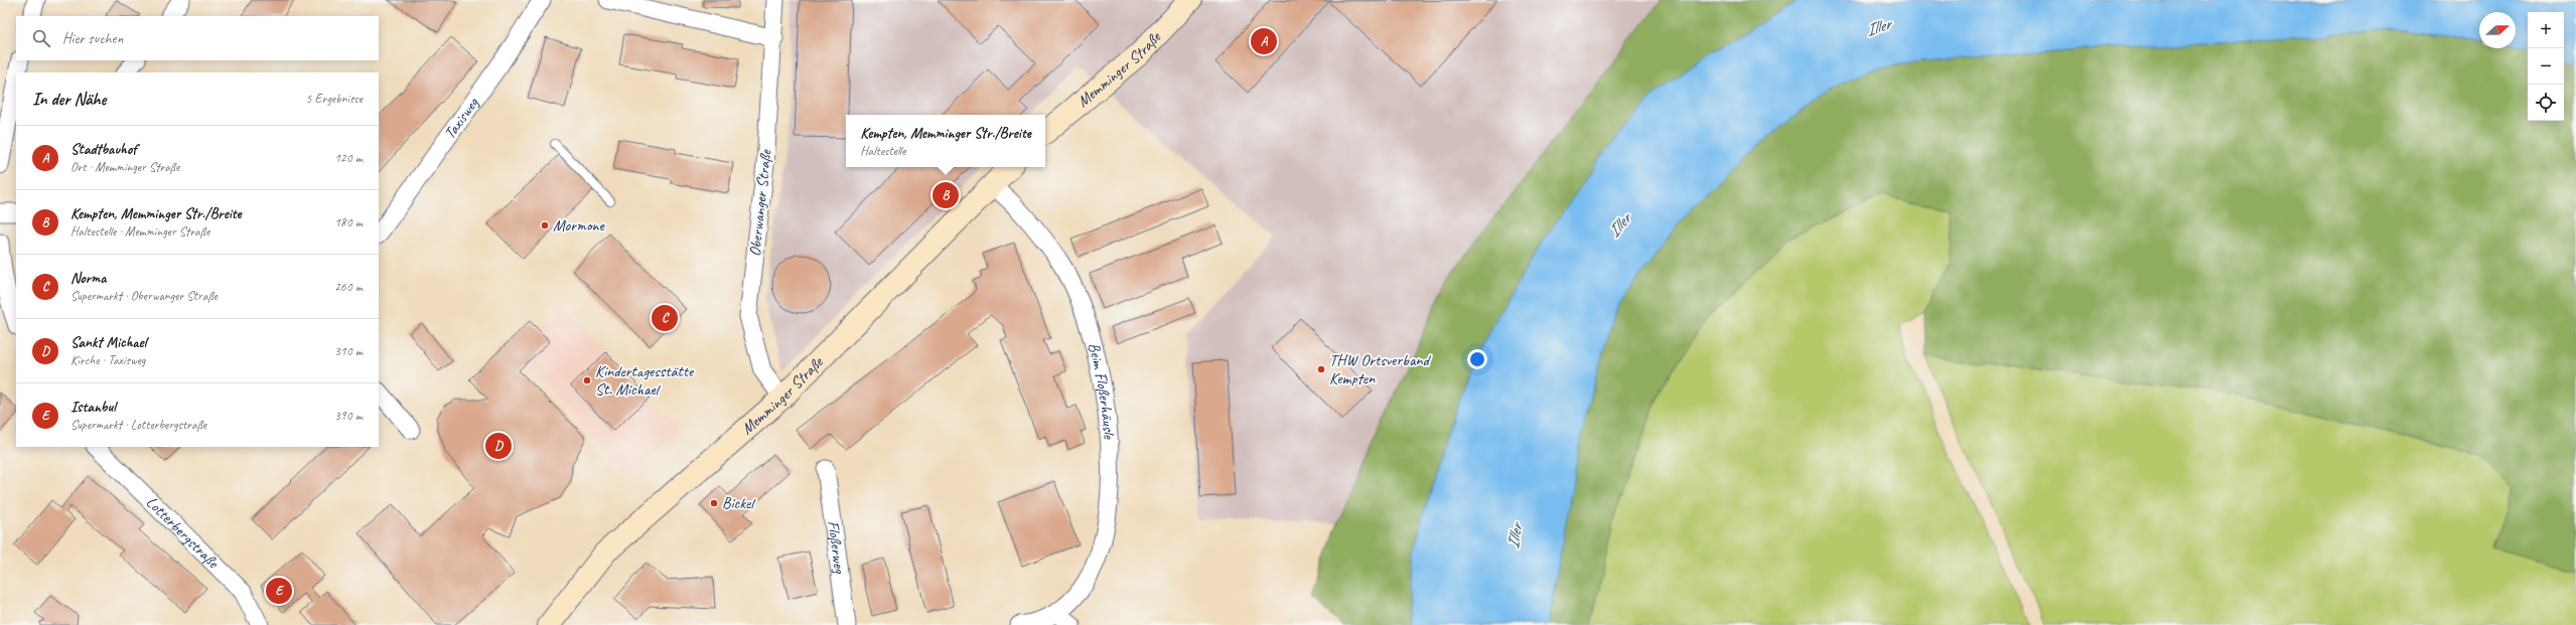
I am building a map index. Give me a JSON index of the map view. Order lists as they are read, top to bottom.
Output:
{
  "streets": {
    "main road": ["Memminger Straße"],
    "street": [
      "Taxisweg",
      "Oberwanger Straße",
      "Beim Floßerhäusle",
      "Lotterbergstraße",
      "Floßerweg"
    ]
  },
  "crossings": [
    ["Memminger Straße", "Oberwanger Straße"],
    ["Memminger Straße", "Beim Floßerhäusle"]
  ],
  "water": ["Iller"],
  "places": [
    "Mormone",
    "THW Ortsverband Kempten",
    "Kindertagesstätte St. Michael",
    "Bickel"
  ],
  "north": "right",
  "page": {
    "map_buttons": ["+", "−"],
    "search": "Hier suchen",
    "pins": [
      "A",
      "B",
      "C",
      "D",
      "E"
    ],
    "heading": ["In der Nähe", "5 Ergebnisse"],
    "popup": ["Kempten, Memminger Str./Breite", "Haltestelle"],
    "list": [
      {
        "mark": "A",
        "name": "Stadtbauhof",
        "note": "Ort · Memminger Straße",
        "value": "120 m"
      },
      {
        "mark": "B",
        "name": "Kempten, Memminger Str./Breite",
        "note": "Haltestelle · Memminger Straße",
        "value": "180 m"
      },
      {
        "mark": "C",
        "name": "Norma",
        "note": "Supermarkt · Oberwanger Straße",
        "value": "260 m"
      },
      {
        "mark": "D",
        "name": "Sankt Michael",
        "note": "Kirche · Taxisweg",
        "value": "310 m"
      },
      {
        "mark": "E",
        "name": "Istanbul",
        "note": "Supermarkt · Lotterbergstraße",
        "value": "390 m"
      }
    ]
  }
}
